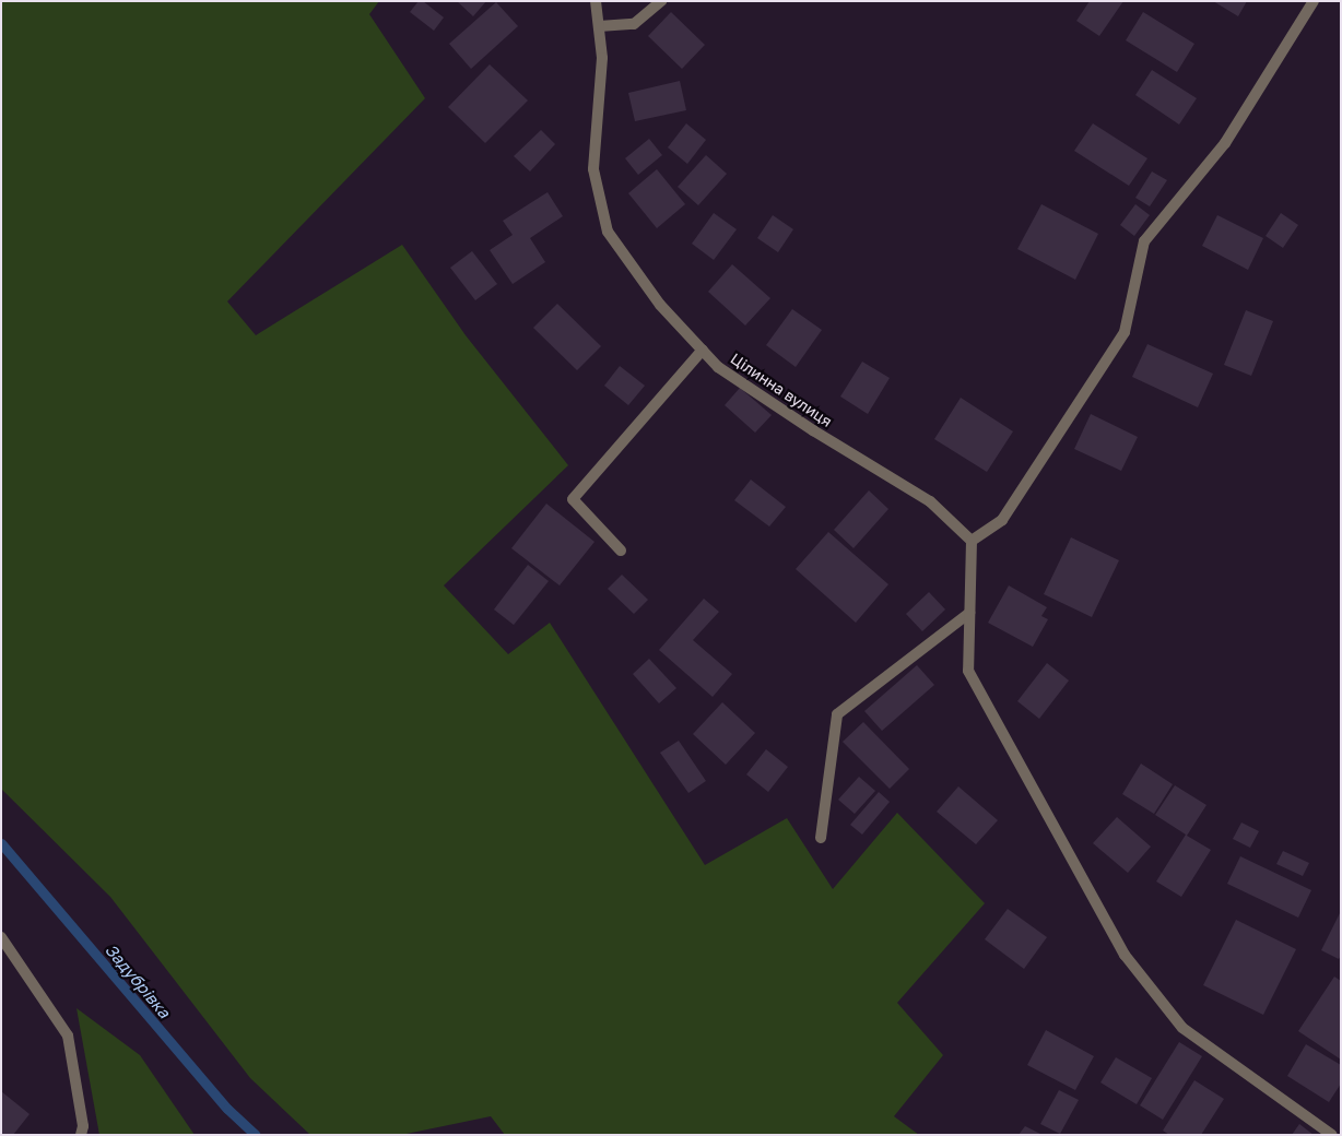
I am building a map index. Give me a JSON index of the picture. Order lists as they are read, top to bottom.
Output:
{
  "streets": {
    "street": ["Цілинна вулиця"]
  },
  "water": ["Задубрівка"]
}
